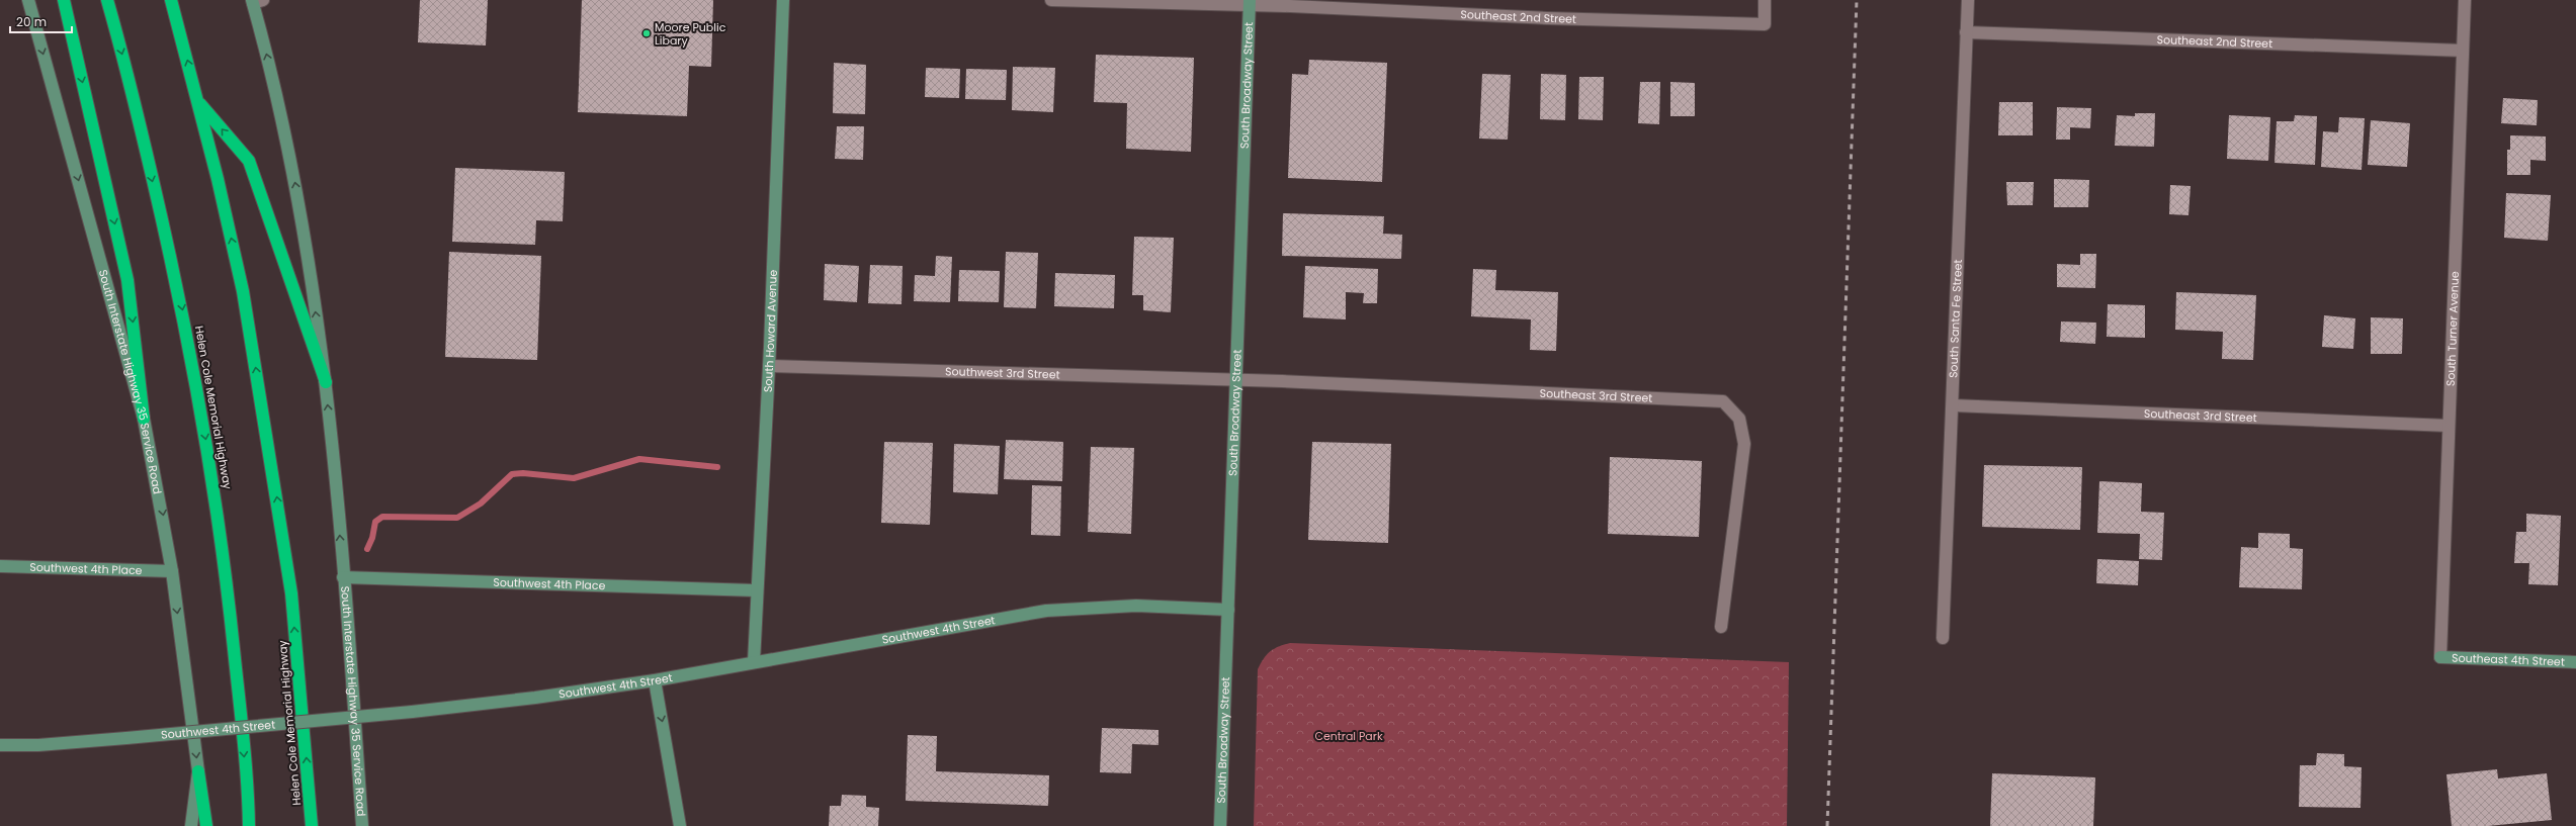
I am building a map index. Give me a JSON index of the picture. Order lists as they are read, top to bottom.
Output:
{
  "streets": {
    "highway": ["Helen Cole Memorial Highway"],
    "main road": [
      "South Broadway Street",
      "South Howard Avenue",
      "South Interstate Highway 35 Service Road",
      "Southwest 4th Place",
      "Southwest 4th Street",
      "Southeast 4th Street"
    ],
    "street": [
      "Southeast 2nd Street",
      "South Santa Fe Street",
      "South Turner Avenue",
      "Southwest 3rd Street",
      "Southeast 3rd Street"
    ]
  },
  "crossings": [
    ["Southeast 2nd Street", "South Broadway Street"],
    ["Southeast 2nd Street", "South Santa Fe Street"],
    ["Southeast 2nd Street", "South Turner Avenue"],
    ["South Broadway Street", "Southwest 3rd Street"],
    ["South Broadway Street", "Southeast 3rd Street"],
    ["South Broadway Street", "Southwest 4th Street"],
    ["South Santa Fe Street", "Southeast 3rd Street"],
    ["South Turner Avenue", "Southeast 3rd Street"],
    ["South Turner Avenue", "Southeast 4th Street"],
    ["South Howard Avenue", "Southwest 3rd Street"],
    ["South Howard Avenue", "Southwest 4th Place"],
    ["South Howard Avenue", "Southwest 4th Street"],
    ["Southwest 3rd Street", "Southeast 3rd Street"],
    ["South Interstate Highway 35 Service Road", "Southwest 4th Place"]
  ],
  "parks": ["Central Park"],
  "places": ["Moore Public Libary"],
  "scale_bar": "20 m"
}
